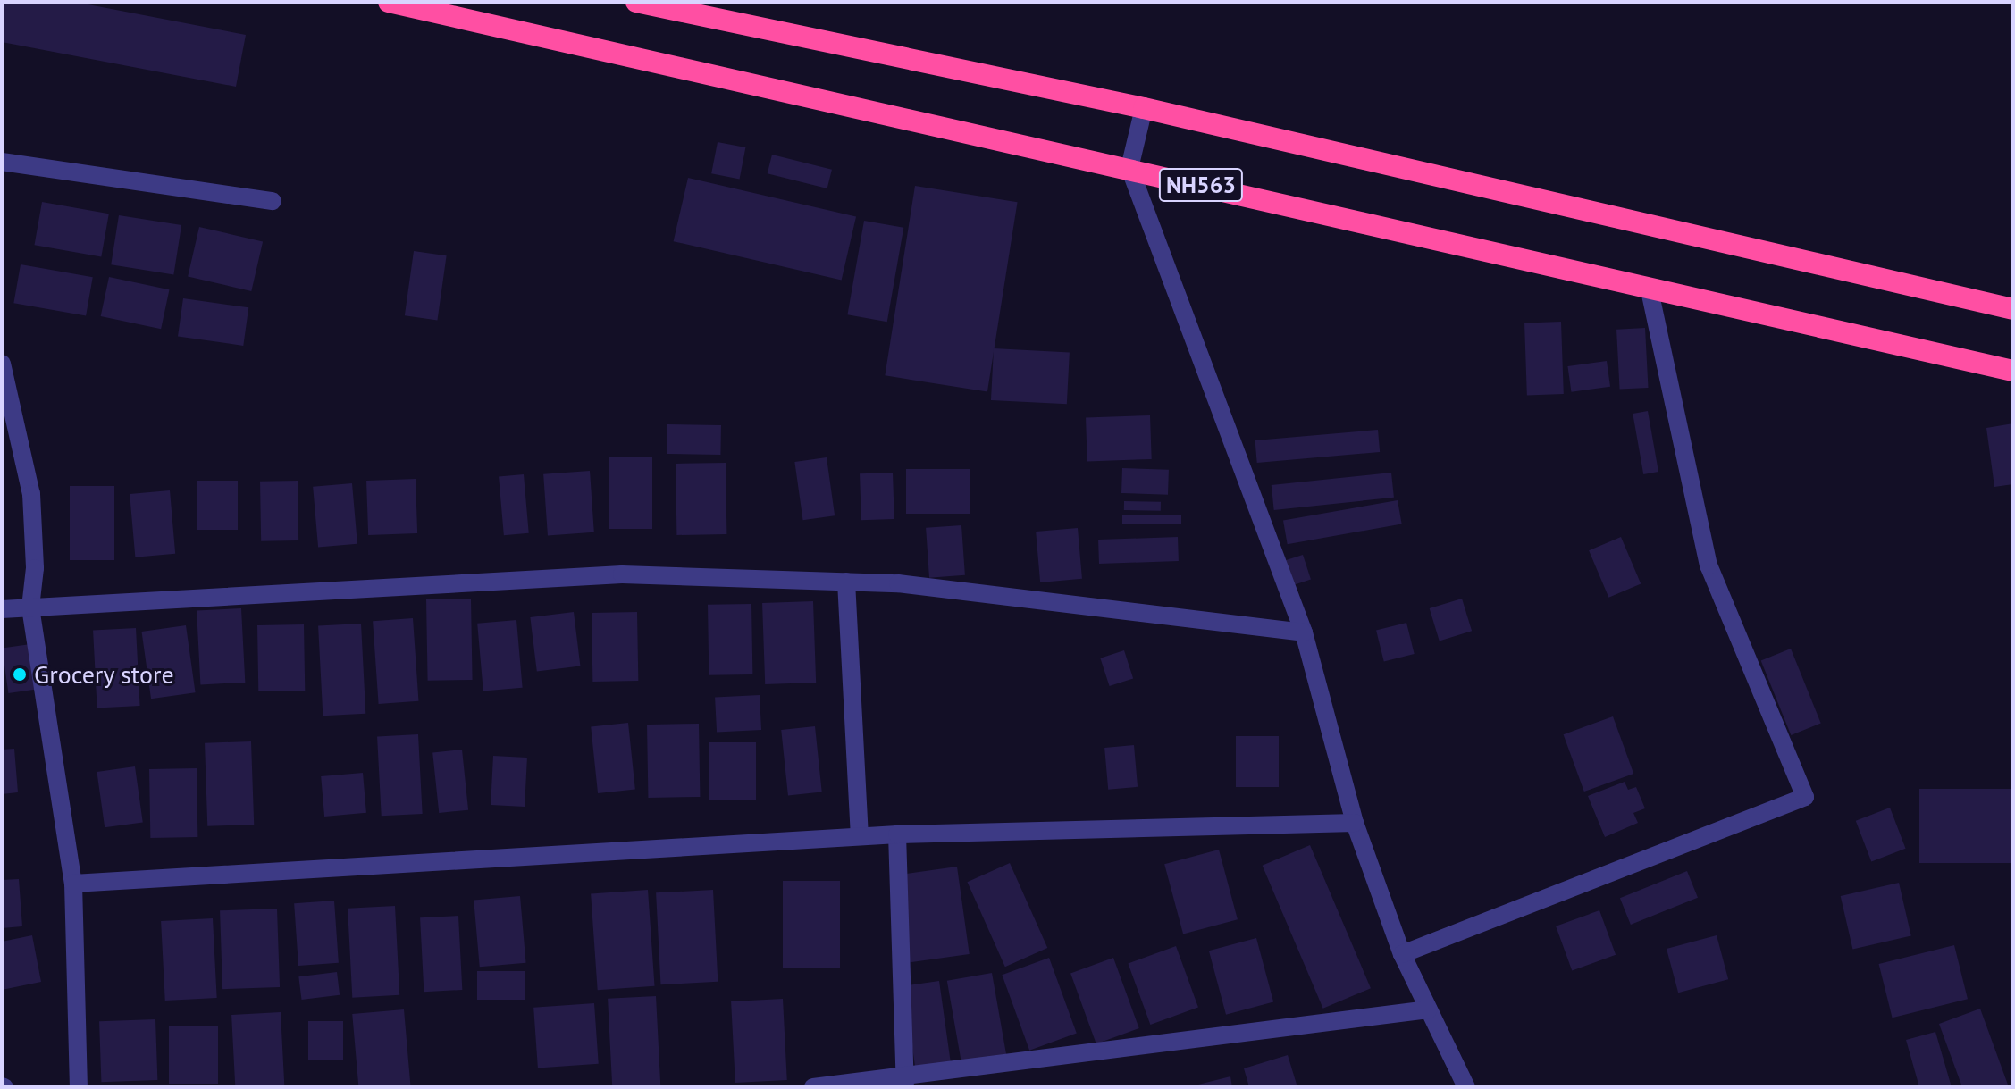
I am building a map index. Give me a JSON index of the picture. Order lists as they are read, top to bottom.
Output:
{
  "streets": {
    "highway": ["NH563"]
  },
  "places": ["Grocery store"]
}
